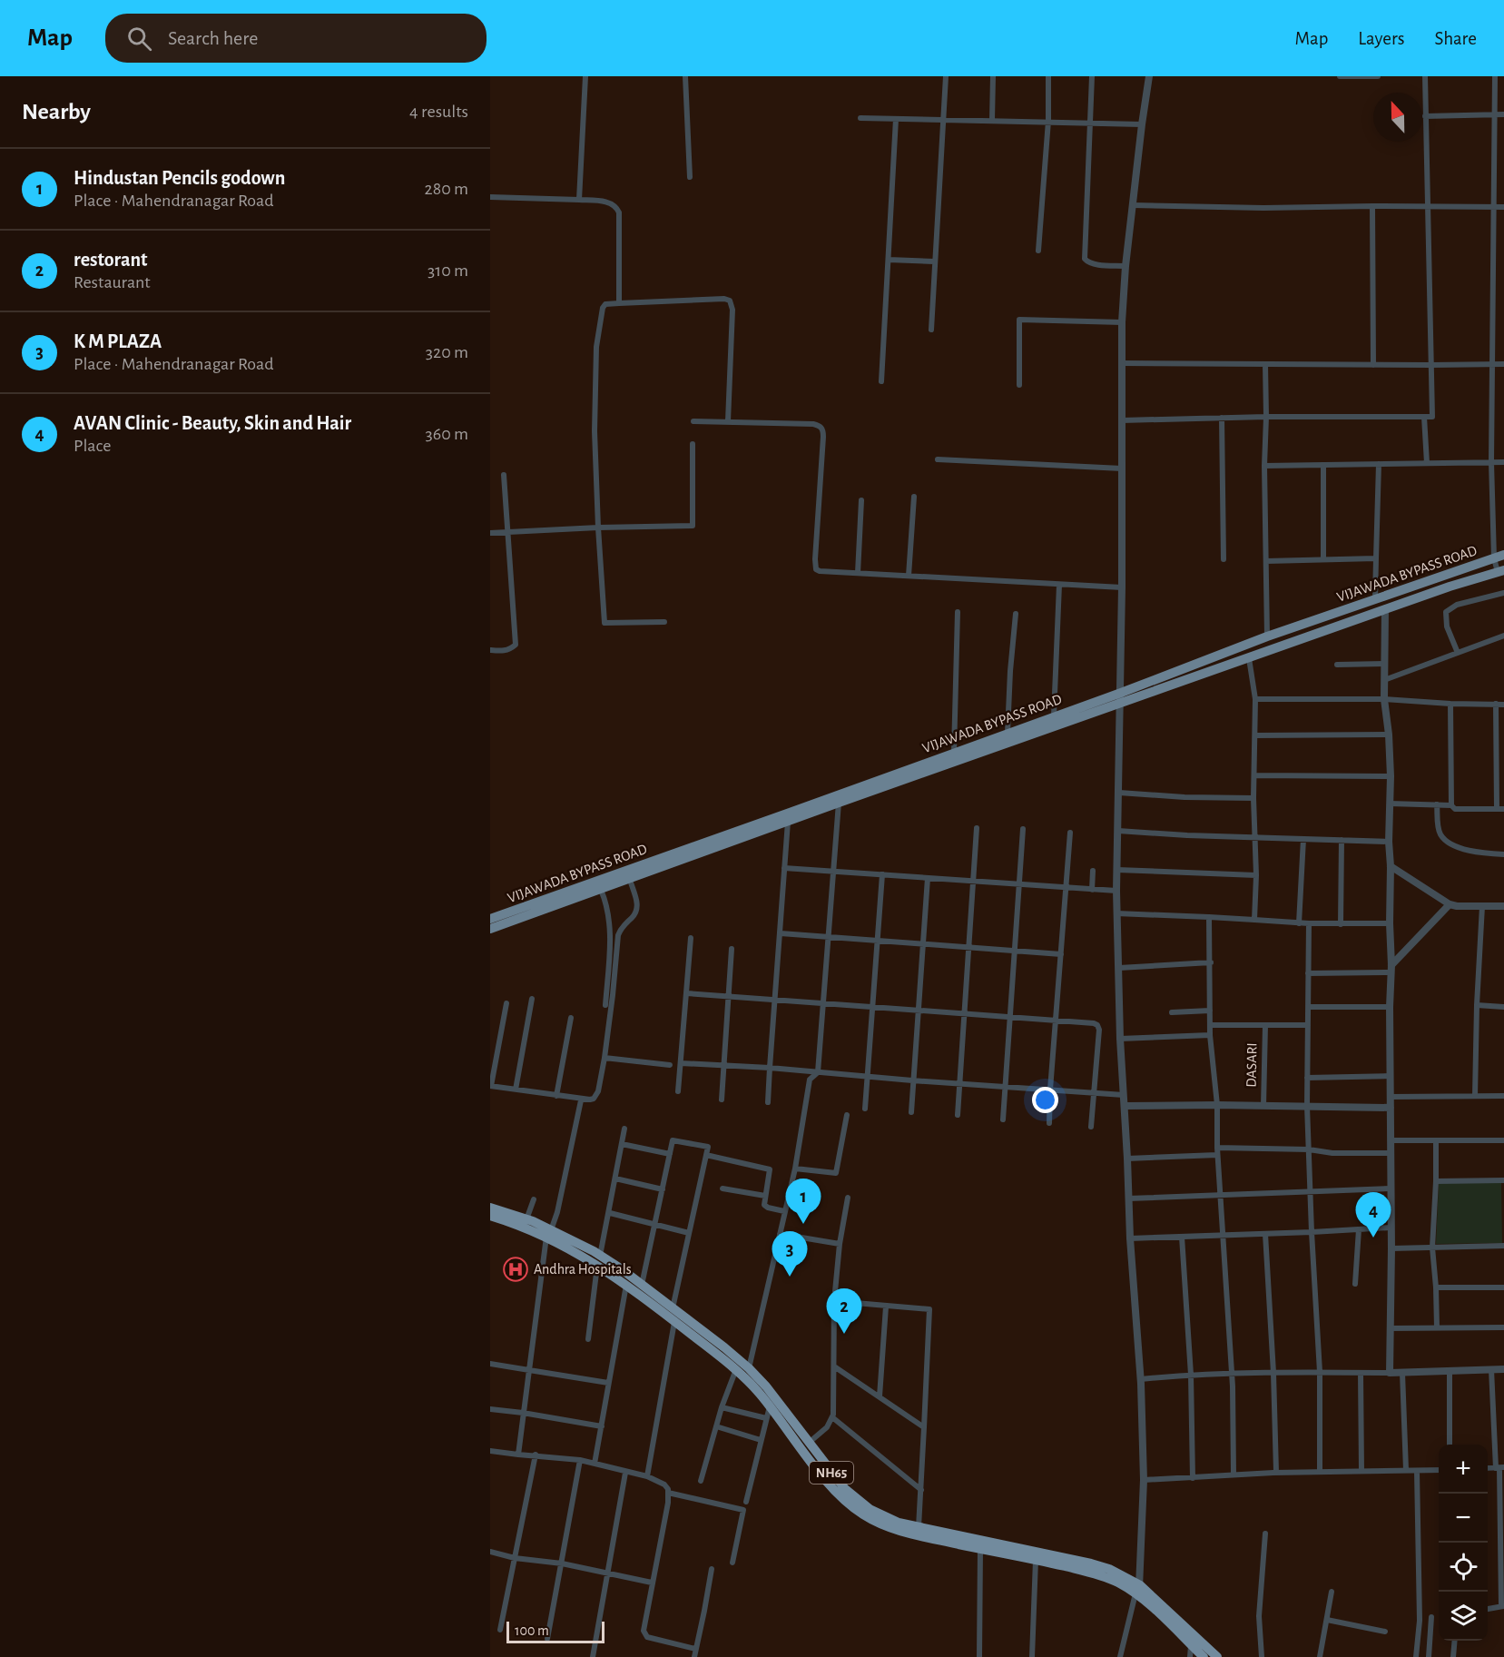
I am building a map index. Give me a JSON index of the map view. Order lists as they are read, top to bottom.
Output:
{
  "streets": {
    "highway": ["NH65"],
    "main road": ["VIJAWADA BYPASS ROAD"],
    "street": ["DASARI"]
  },
  "places": {
    "hospital": ["Andhra Hospitals"]
  },
  "scale_bar": "100 m",
  "north": "top",
  "page": {
    "header": "Map",
    "search": "Search here",
    "nav": ["Map", "Layers", "Share"],
    "heading": ["Nearby", "4 results"],
    "list": [
      {
        "mark": "1",
        "name": "Hindustan Pencils godown",
        "note": "Place · Mahendranagar Road",
        "value": "280 m"
      },
      {
        "mark": "2",
        "name": "restorant",
        "note": "Restaurant",
        "value": "310 m"
      },
      {
        "mark": "3",
        "name": "K M PLAZA",
        "note": "Place · Mahendranagar Road",
        "value": "320 m"
      },
      {
        "mark": "4",
        "name": "AVAN Clinic - Beauty, Skin and Hair",
        "note": "Place",
        "value": "360 m"
      }
    ],
    "pins": [
      "1",
      "4",
      "3",
      "2"
    ],
    "map_buttons": ["+", "−"],
    "scale": "100 m"
  }
}
